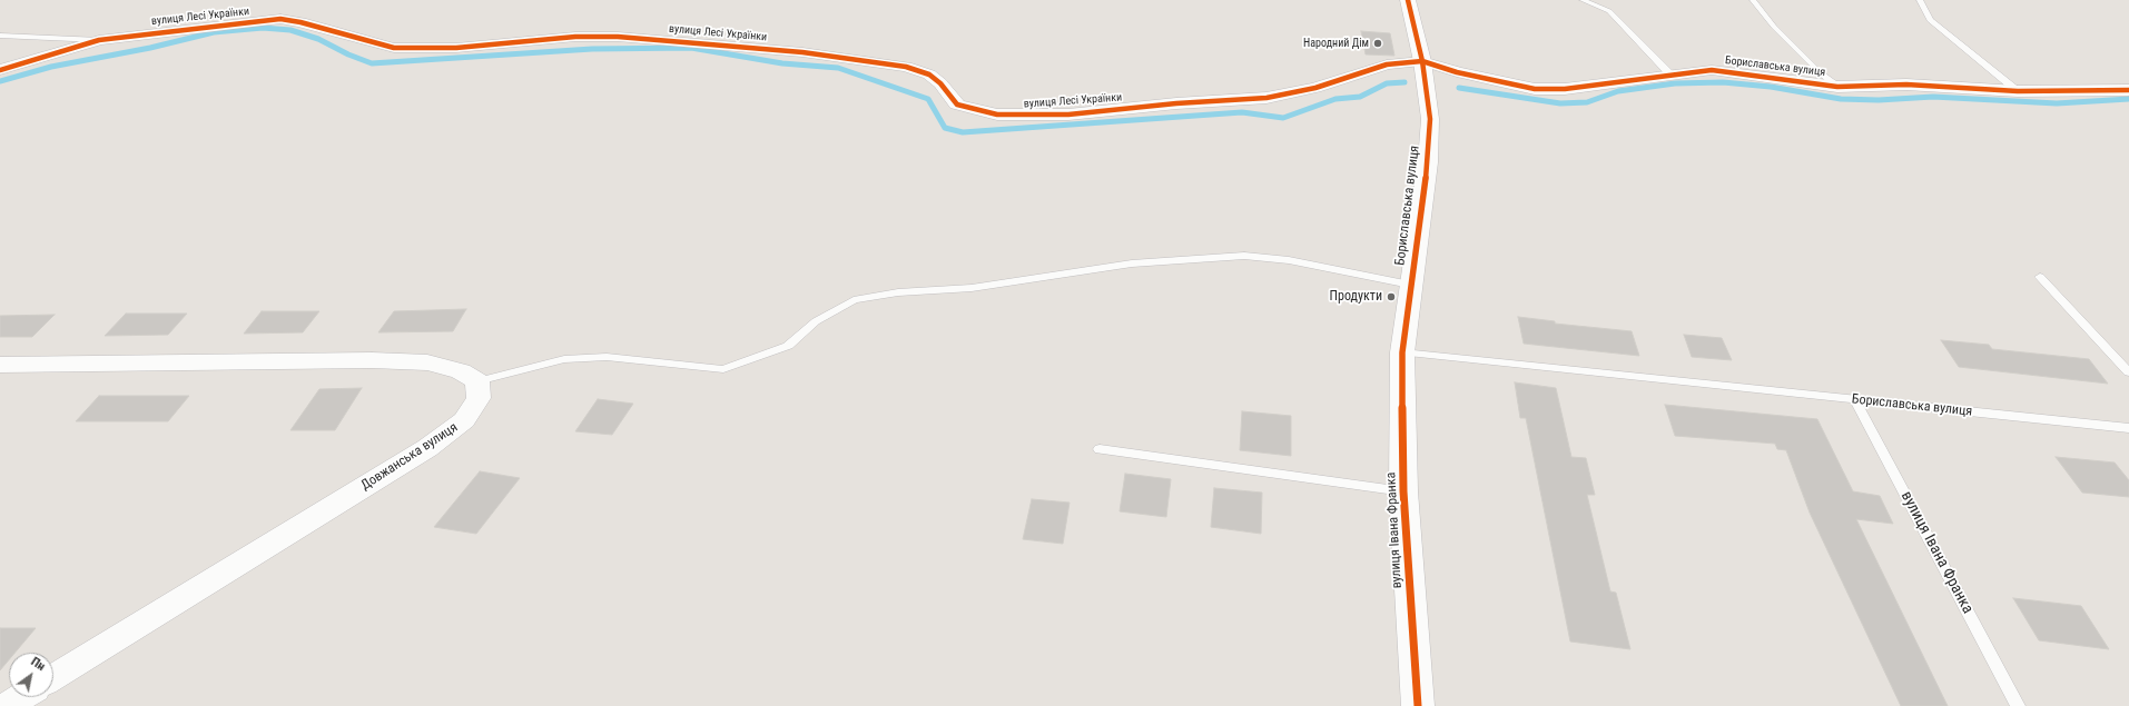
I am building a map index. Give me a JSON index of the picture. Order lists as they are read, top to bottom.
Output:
{
  "streets": {
    "main road": ["Бориславська вулиця", "вулиця Івана Франка"],
    "street": ["вулиця Лесі Українки", "Довжанська вулиця"]
  },
  "crossings": [
    ["вулиця Лесі Українки", "Бориславська вулиця"],
    ["Бориславська вулиця", "вулиця Івана Франка"]
  ],
  "places": ["Народний Дім", "Продукти"],
  "north": "top right"
}
